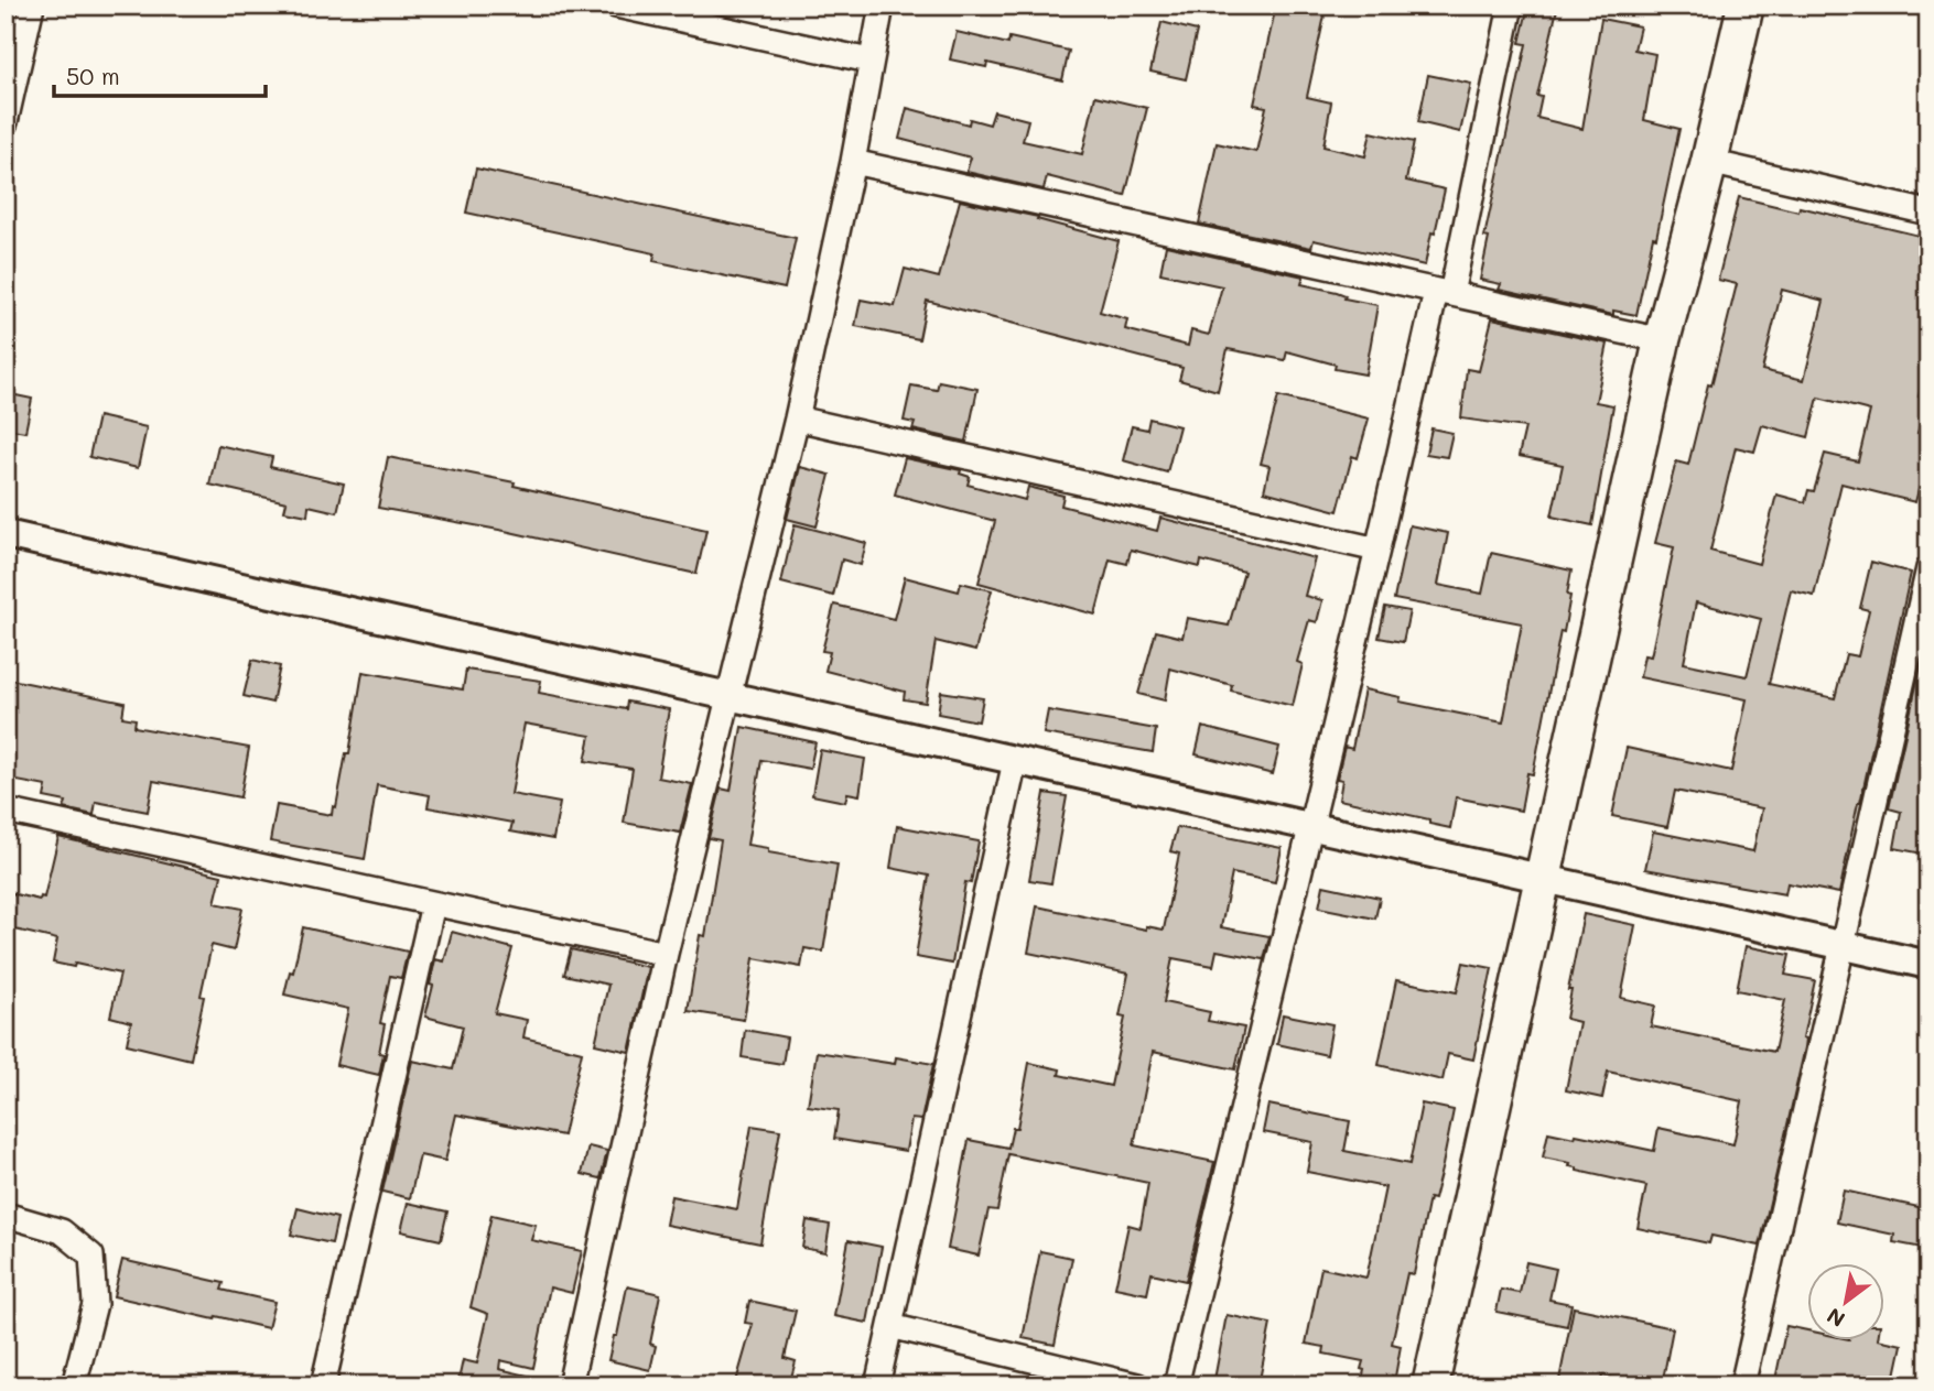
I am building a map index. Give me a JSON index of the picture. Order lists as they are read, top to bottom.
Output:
{
  "scale_bar": "50 m",
  "north": "bottom left"
}
